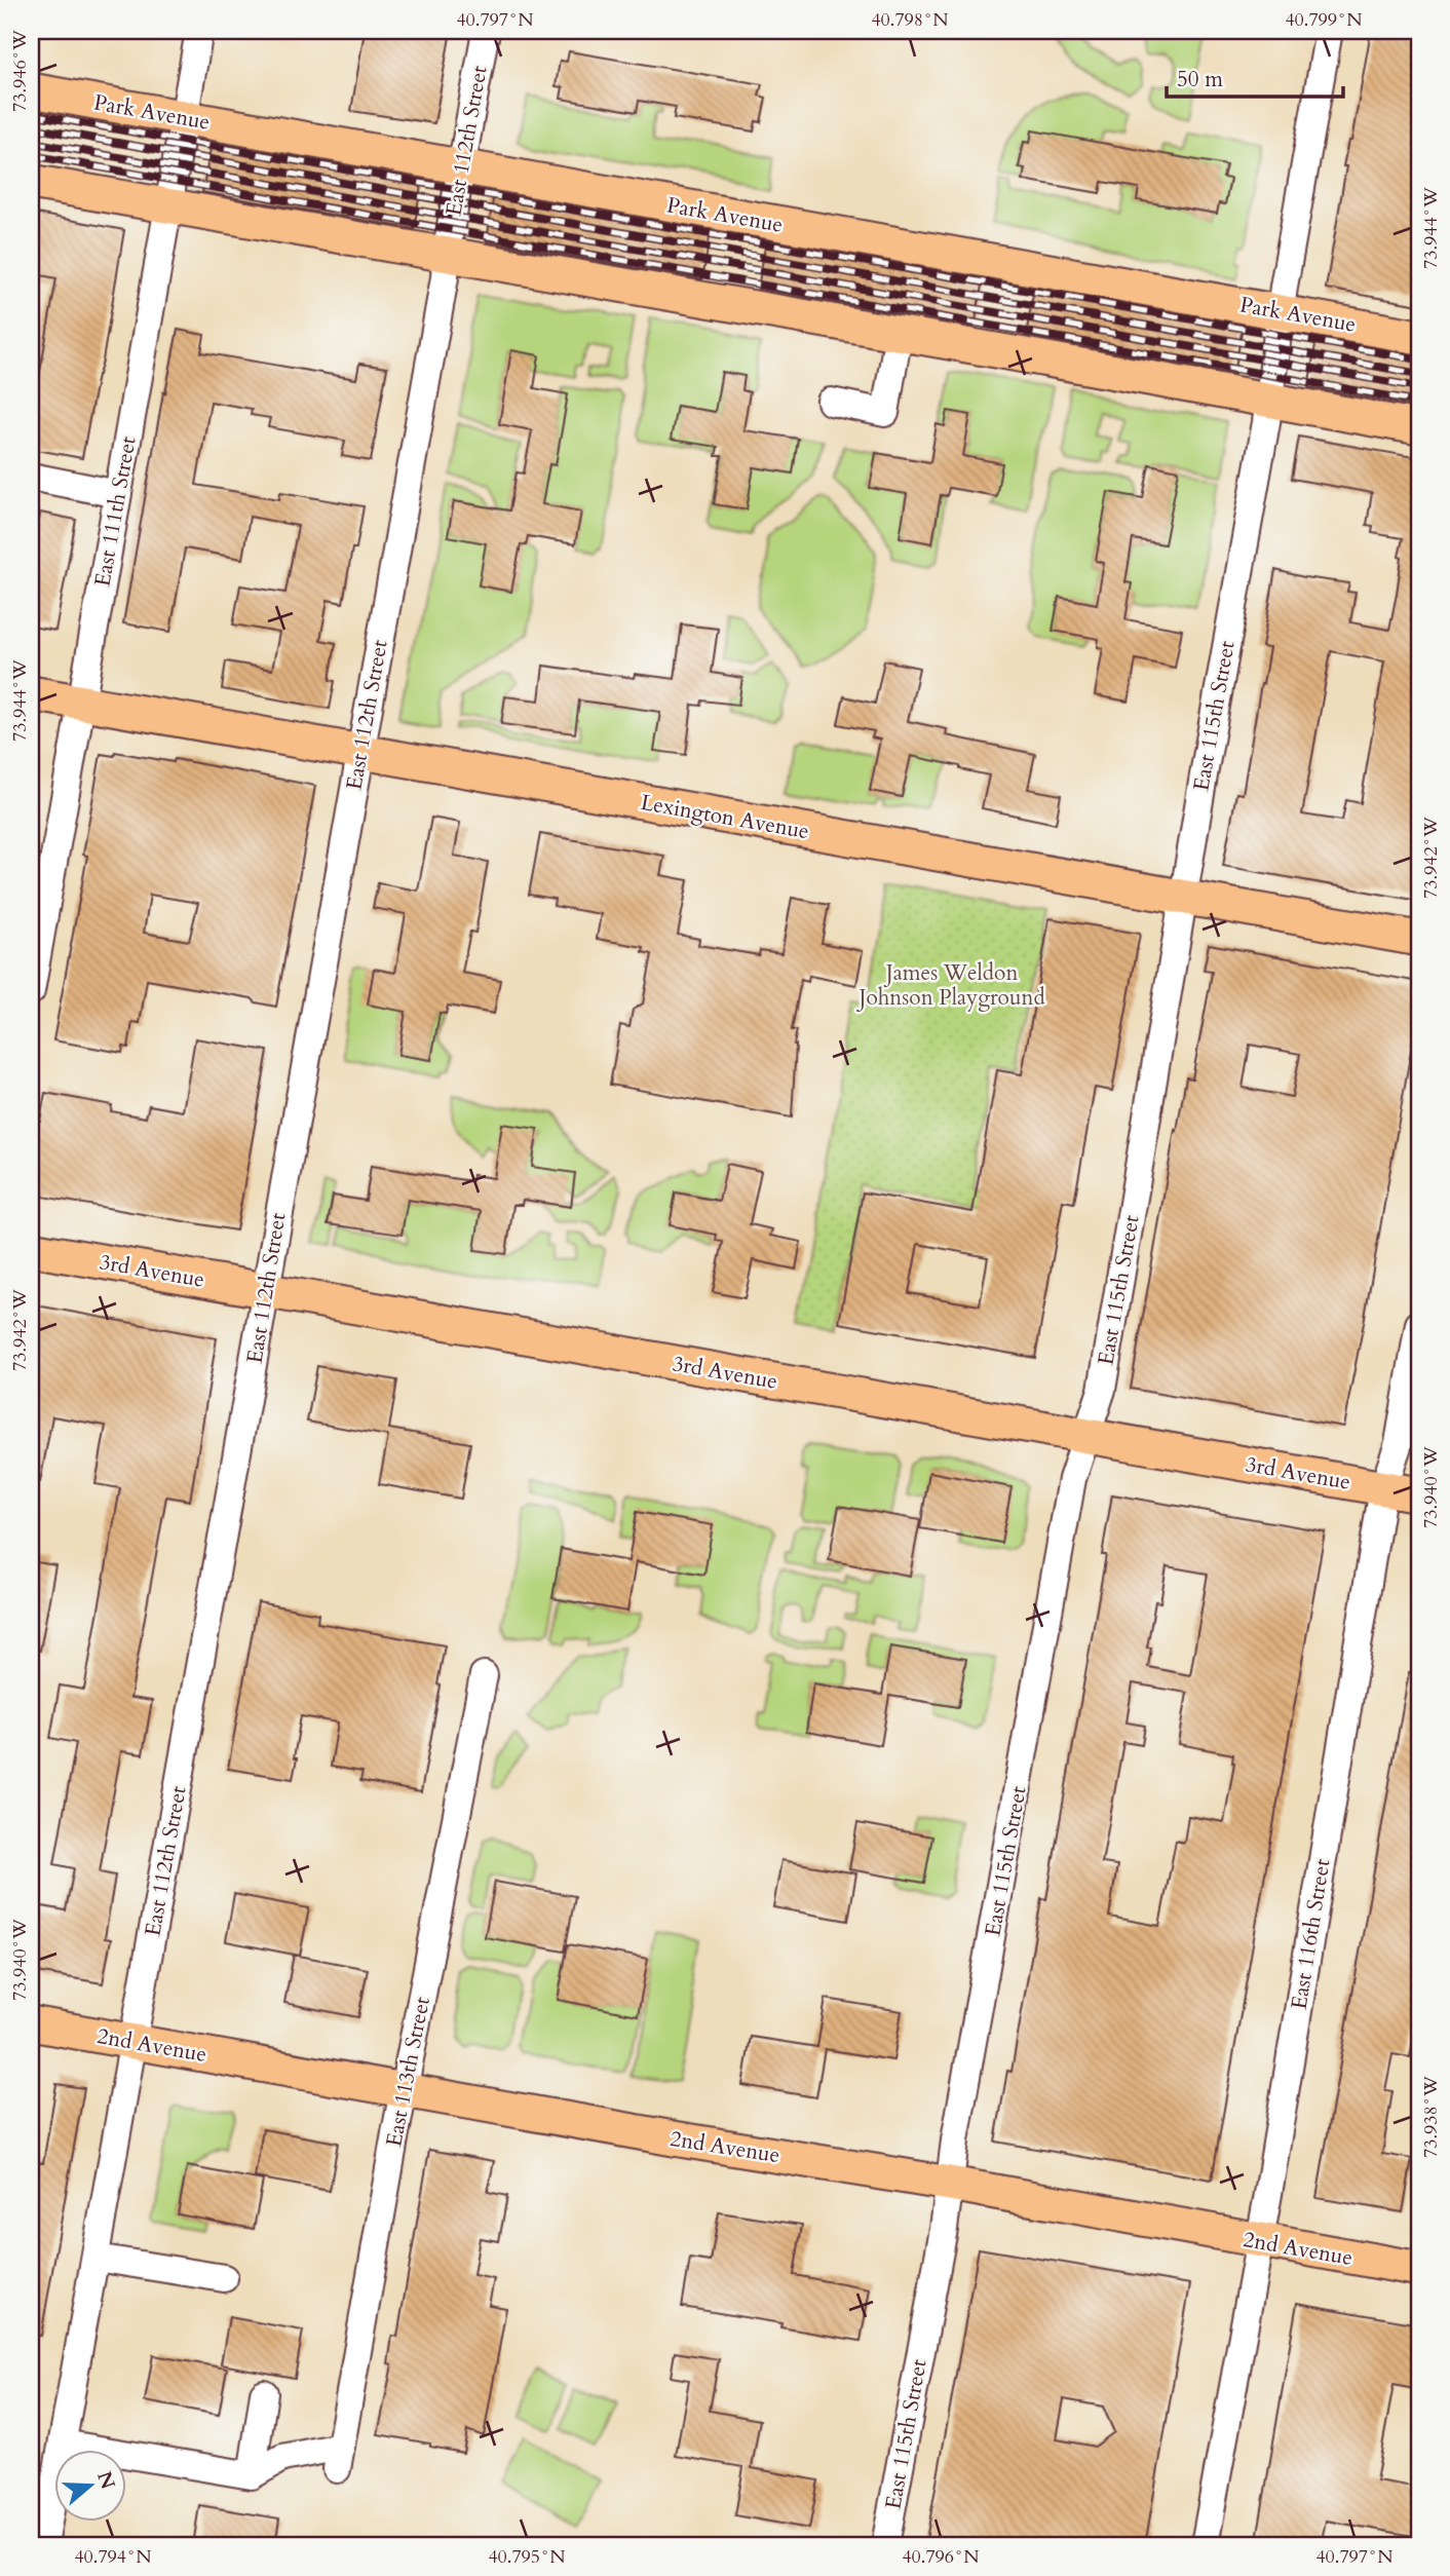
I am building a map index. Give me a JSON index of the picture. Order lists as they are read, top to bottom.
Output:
{
  "streets": {
    "main road": [
      "Park Avenue",
      "Lexington Avenue",
      "3rd Avenue",
      "2nd Avenue"
    ],
    "street": [
      "East 112th Street",
      "East 111th Street",
      "East 115th Street",
      "East 116th Street",
      "East 113th Street"
    ]
  },
  "crossings": [
    ["Park Avenue", "East 112th Street"],
    ["Park Avenue", "East 111th Street"],
    ["Park Avenue", "East 115th Street"],
    ["East 112th Street", "Lexington Avenue"],
    ["East 112th Street", "3rd Avenue"],
    ["East 112th Street", "2nd Avenue"],
    ["East 111th Street", "Lexington Avenue"],
    ["East 115th Street", "Lexington Avenue"],
    ["East 115th Street", "3rd Avenue"],
    ["East 115th Street", "2nd Avenue"],
    ["3rd Avenue", "East 116th Street"],
    ["East 116th Street", "2nd Avenue"],
    ["2nd Avenue", "East 113th Street"]
  ],
  "parks": ["James Weldon Johnson Playground"],
  "scale_bar": "50 m",
  "north": "right",
  "coordinates": [
    "40.797°N",
    "40.798°N",
    "40.799°N",
    "73.946°W",
    "73.944°W",
    "73.942°W",
    "73.940°W",
    "73.938°W",
    "40.794°N",
    "40.795°N",
    "40.796°N"
  ]
}
